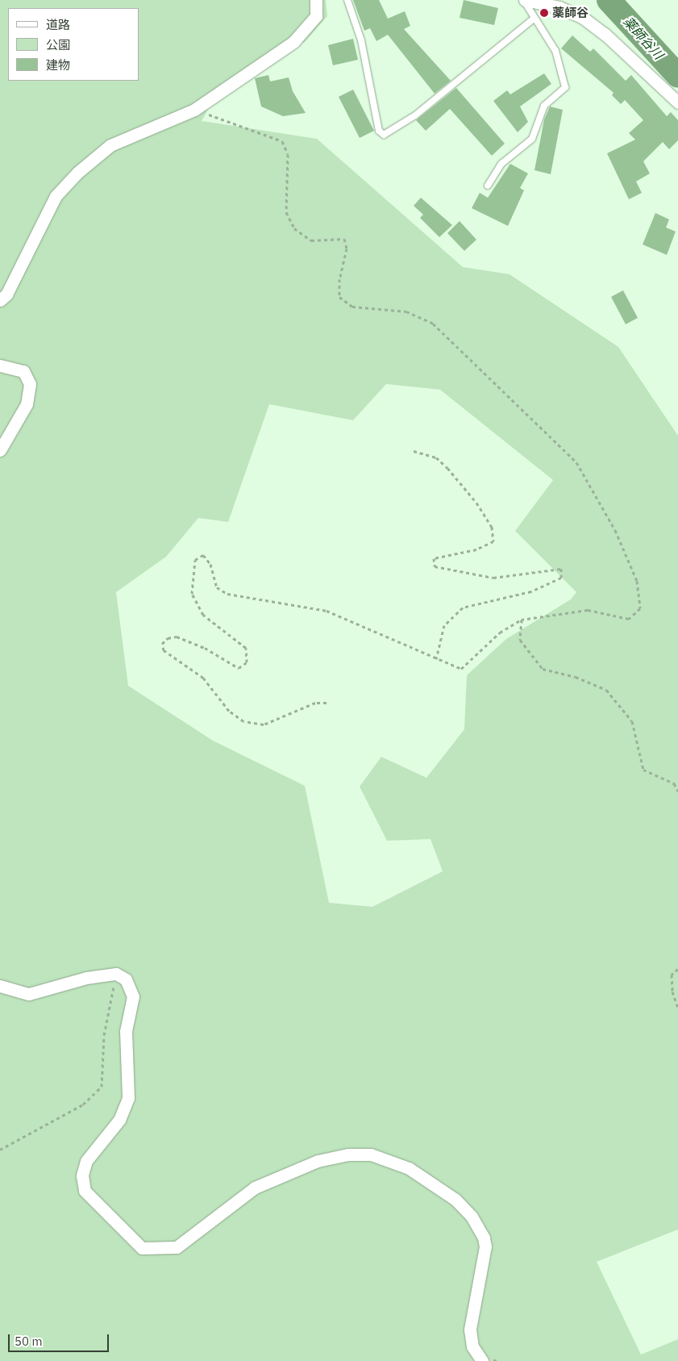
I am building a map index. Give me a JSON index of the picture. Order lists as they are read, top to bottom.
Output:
{
  "water": ["薬師谷川"],
  "places": ["薬師谷"],
  "legend": ["道路", "公園", "建物"],
  "scale_bar": "50 m"
}
